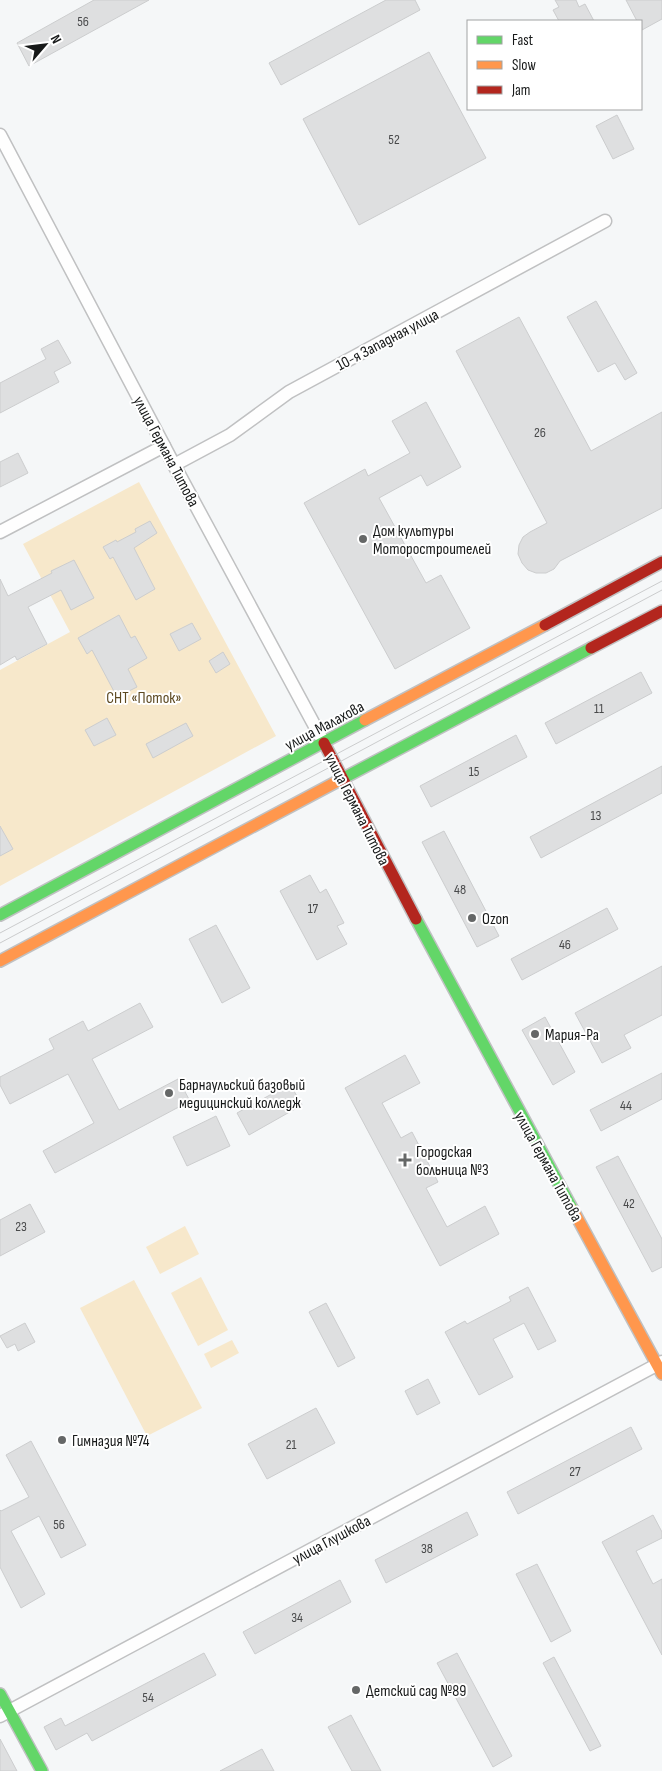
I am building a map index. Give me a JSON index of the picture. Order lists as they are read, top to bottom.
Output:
{
  "streets": {
    "main road": ["улица Германа Титова", "улица Малахова"],
    "street": ["10-я Западная улица", "улица Глушкова"]
  },
  "crossings": [
    ["10-я Западная улица", "улица Германа Титова"],
    ["улица Германа Титова", "улица Малахова"],
    ["улица Германа Титова", "улица Глушкова"]
  ],
  "parks": ["СНТ «Поток»"],
  "places": {
    "other": [
      "Дом культуры Моторостроителей",
      "Ozon",
      "Мария-Ра",
      "Барнаульский базовый медицинский колледж",
      "Гимназия №74",
      "Детский сад №89"
    ],
    "health": ["Городская больница №3"]
  },
  "house_numbers": [
    "56",
    "52",
    "26",
    "11",
    "15",
    "13",
    "48",
    "17",
    "46",
    "44",
    "42",
    "23",
    "21",
    "27",
    "56",
    "38",
    "34",
    "54"
  ],
  "legend": ["Fast", "Slow", "Jam"],
  "north": "top right"
}
